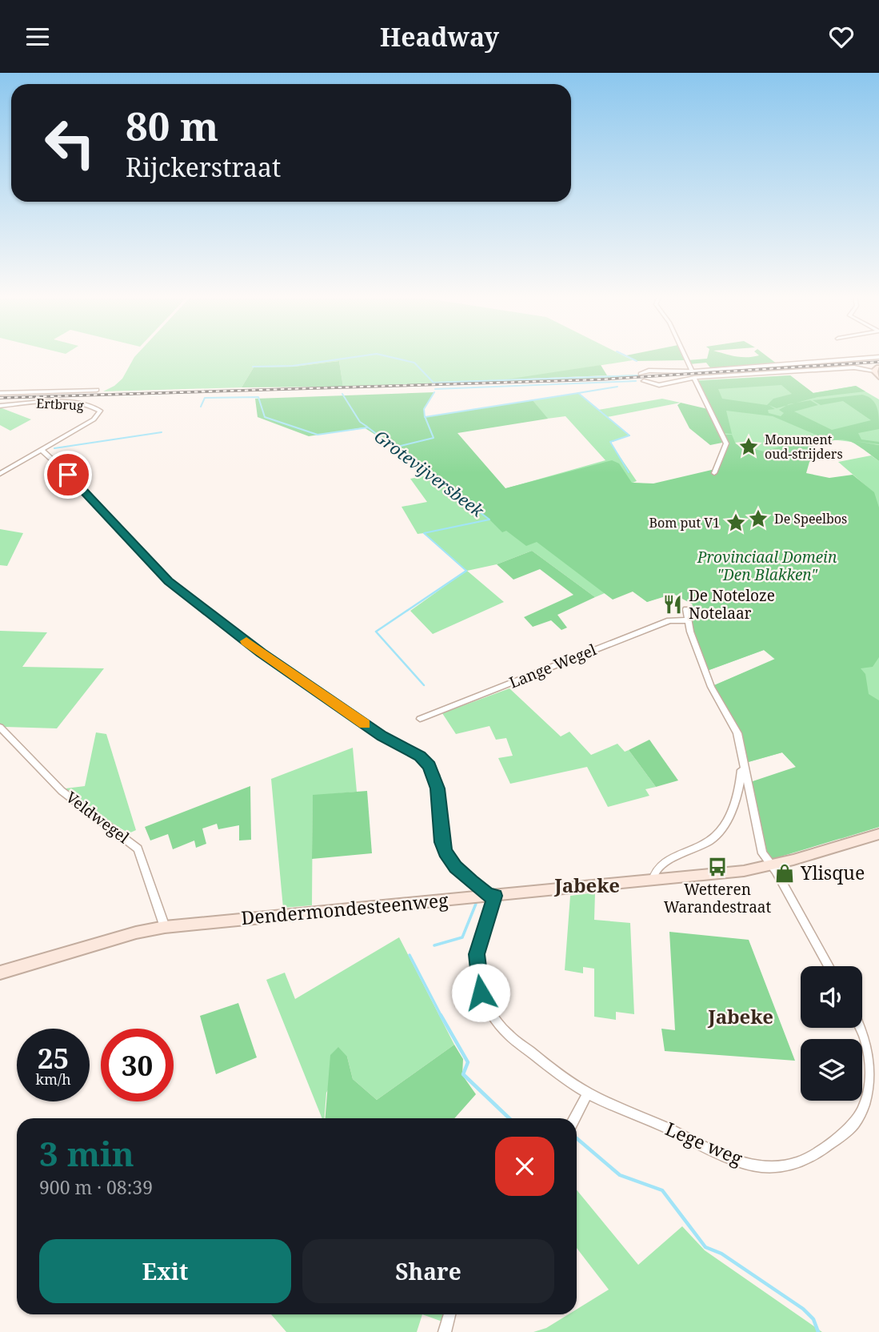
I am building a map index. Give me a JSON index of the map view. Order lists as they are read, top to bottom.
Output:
{
  "streets": {
    "main road": ["Dendermondesteenweg"],
    "street": [
      "Ertbrug",
      "Lange Wegel",
      "Veldwegel",
      "Lege weg"
    ]
  },
  "crossings": [
    ["Veldwegel", "Dendermondesteenweg"],
    ["Dendermondesteenweg", "Lege weg"]
  ],
  "districts": ["Jabeke", "Jabeke"],
  "water": ["Grotevijversbeek"],
  "parks": ["Provinciaal Domein \"Den Blakken\""],
  "places": {
    "place": ["Monument oud-strijders", "De Speelbos", "Bom put V1"],
    "restaurant": ["De Noteloze Notelaar"],
    "bus stop": ["Wetteren Warandestraat"],
    "shop": ["Ylisque"]
  },
  "page": {
    "header": "Headway",
    "turn": ["80 m", "Rijckerstraat"],
    "speed": "25 km/h",
    "limit": "30",
    "heading": ["3 min", "900 m · 08:39"],
    "buttons": ["Exit", "Share"]
  }
}
